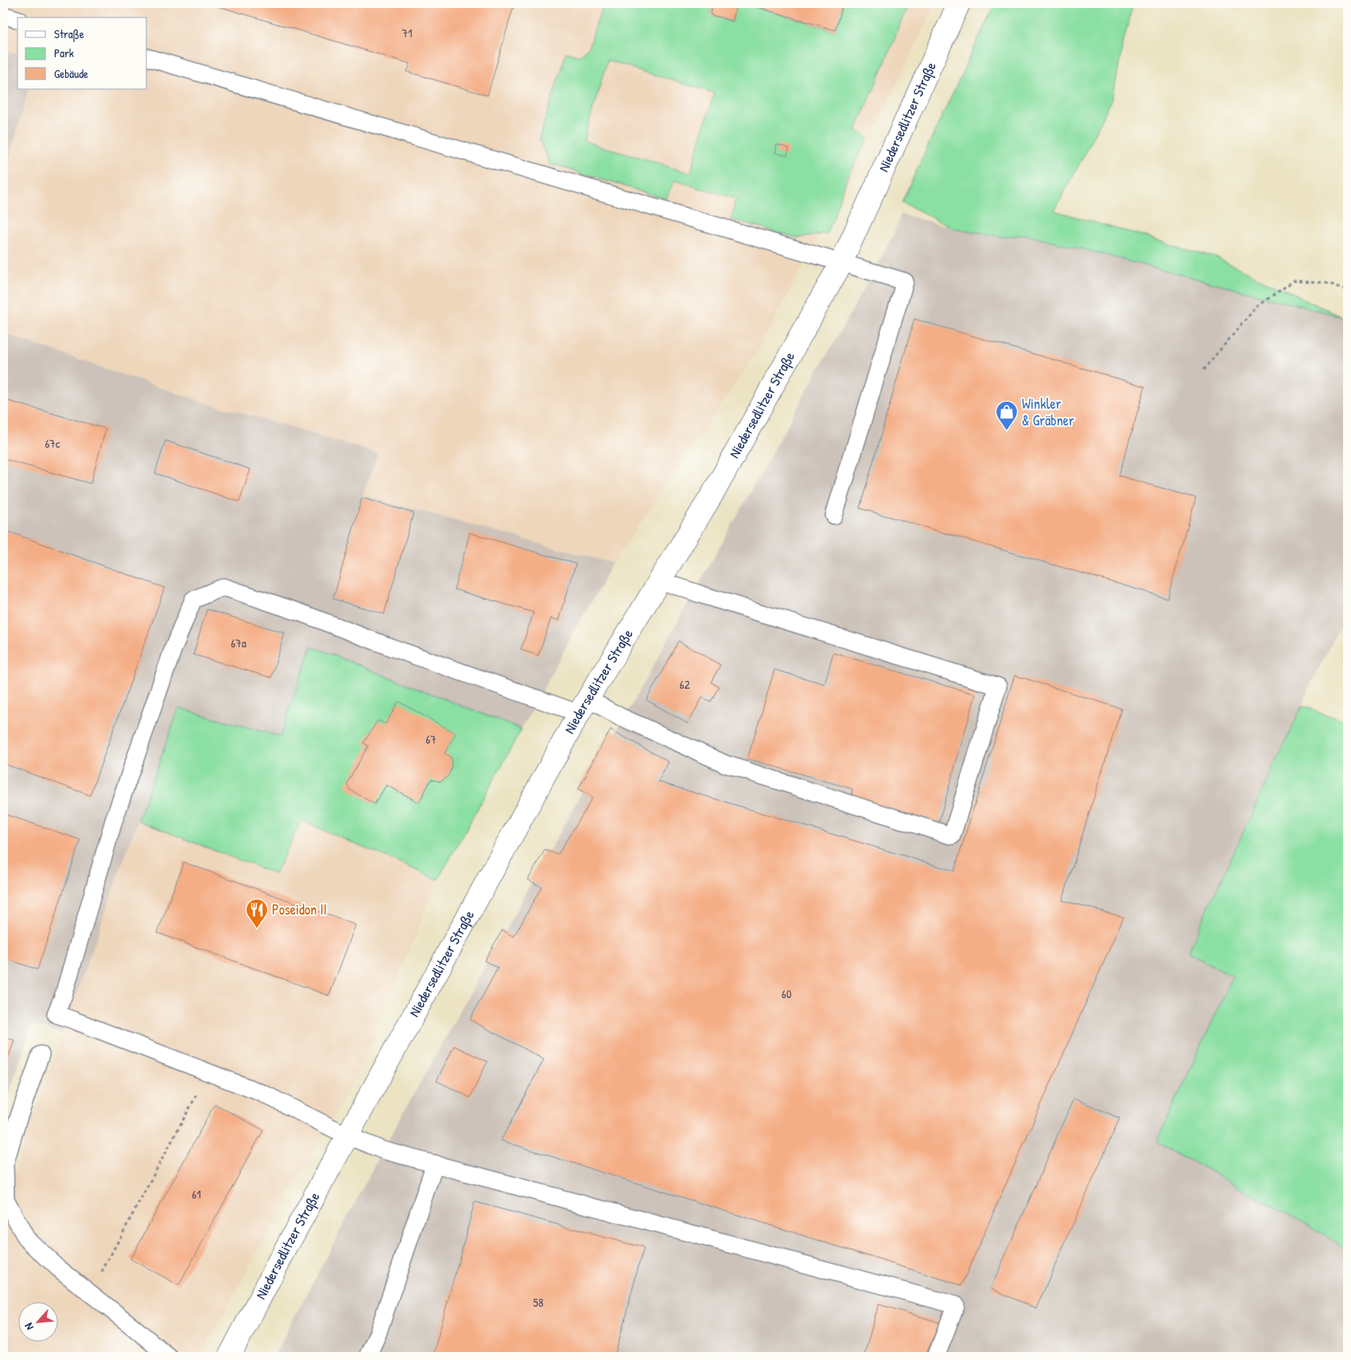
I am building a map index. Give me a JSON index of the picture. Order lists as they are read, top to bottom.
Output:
{
  "streets": {
    "street": ["Niedersedlitzer Straße"]
  },
  "places": {
    "shop": ["Winkler & Gräbner"],
    "restaurant": ["Poseidon II"]
  },
  "house_numbers": [
    "71",
    "67c",
    "67a",
    "62",
    "67",
    "60",
    "61",
    "58"
  ],
  "legend": ["Straße", "Park", "Gebäude"],
  "north": "bottom left"
}
